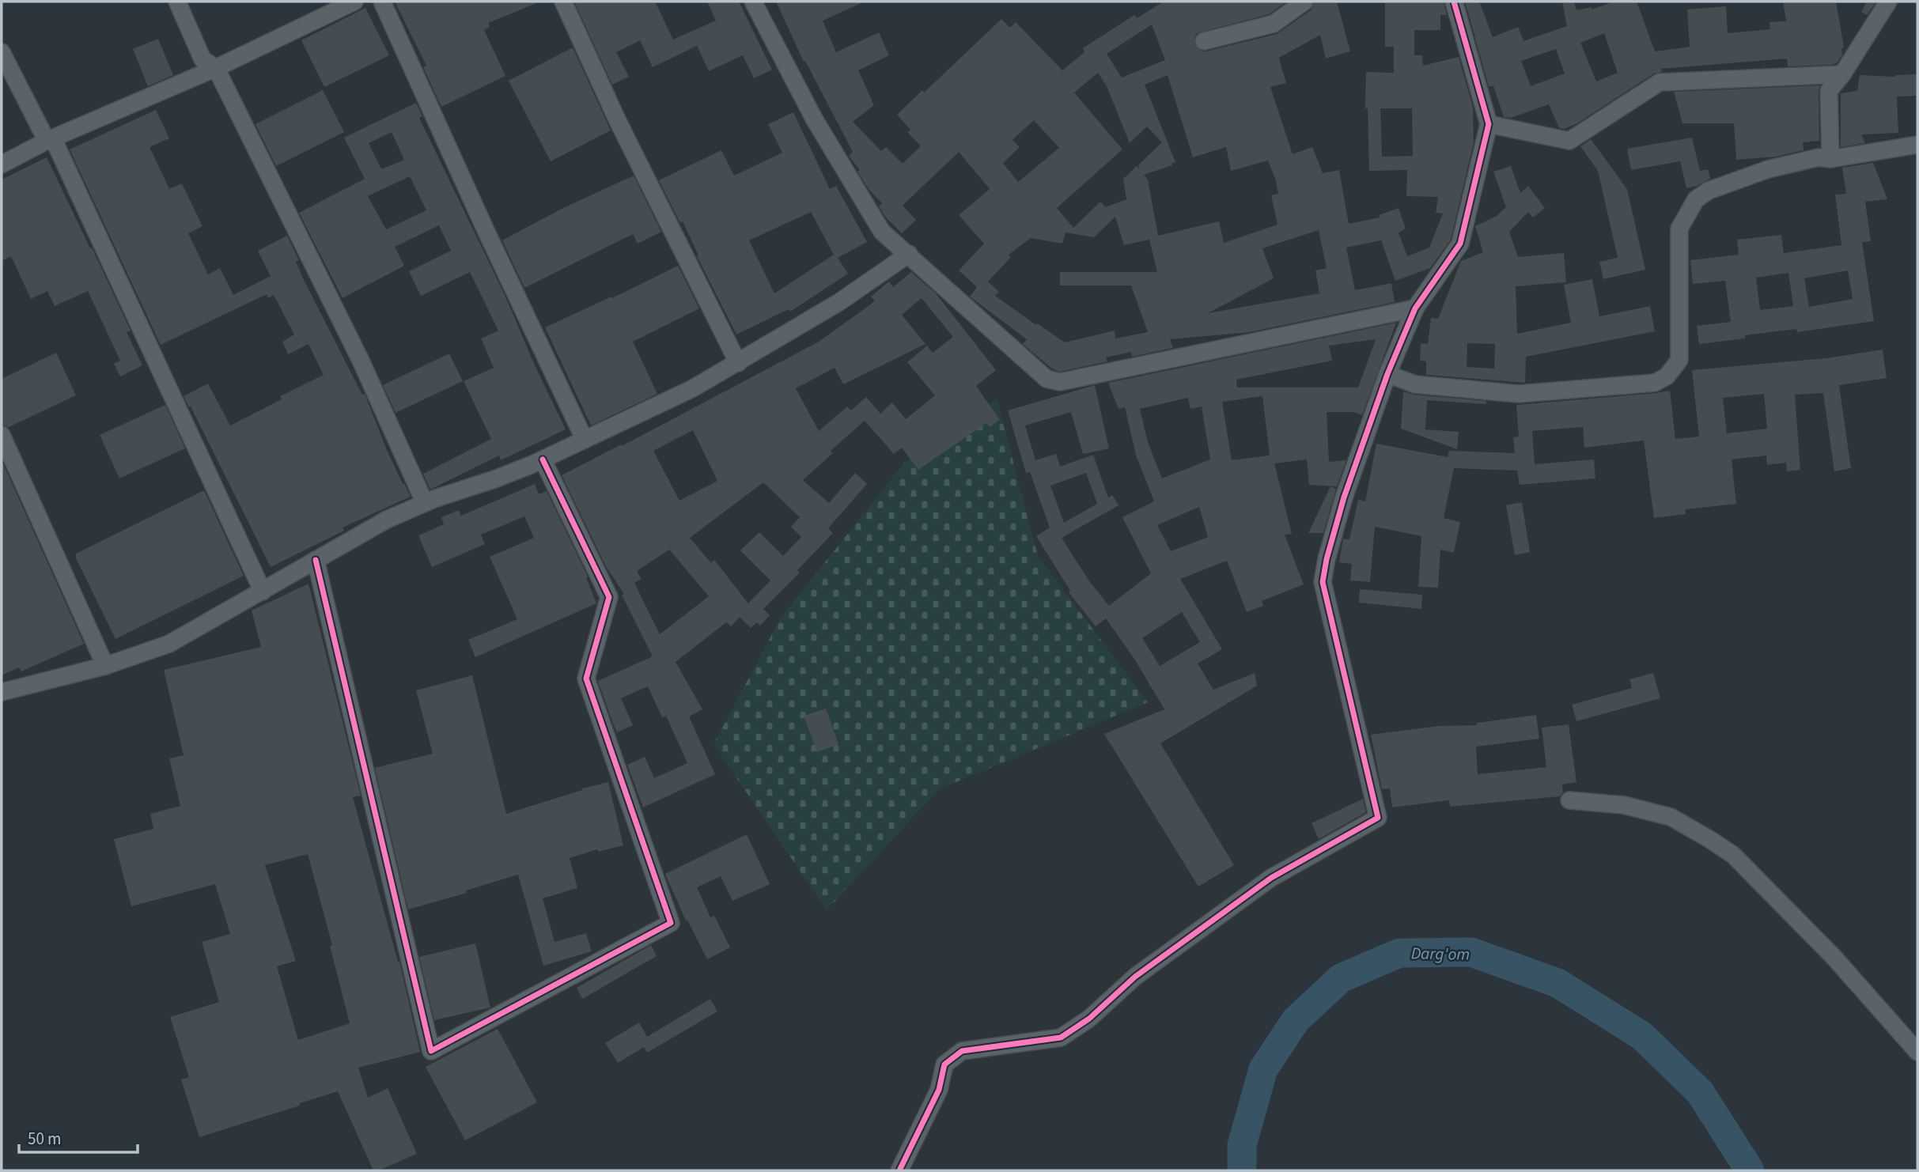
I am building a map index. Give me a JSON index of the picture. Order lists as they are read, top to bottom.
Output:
{
  "water": ["Darg'om"],
  "scale_bar": "50 m"
}
